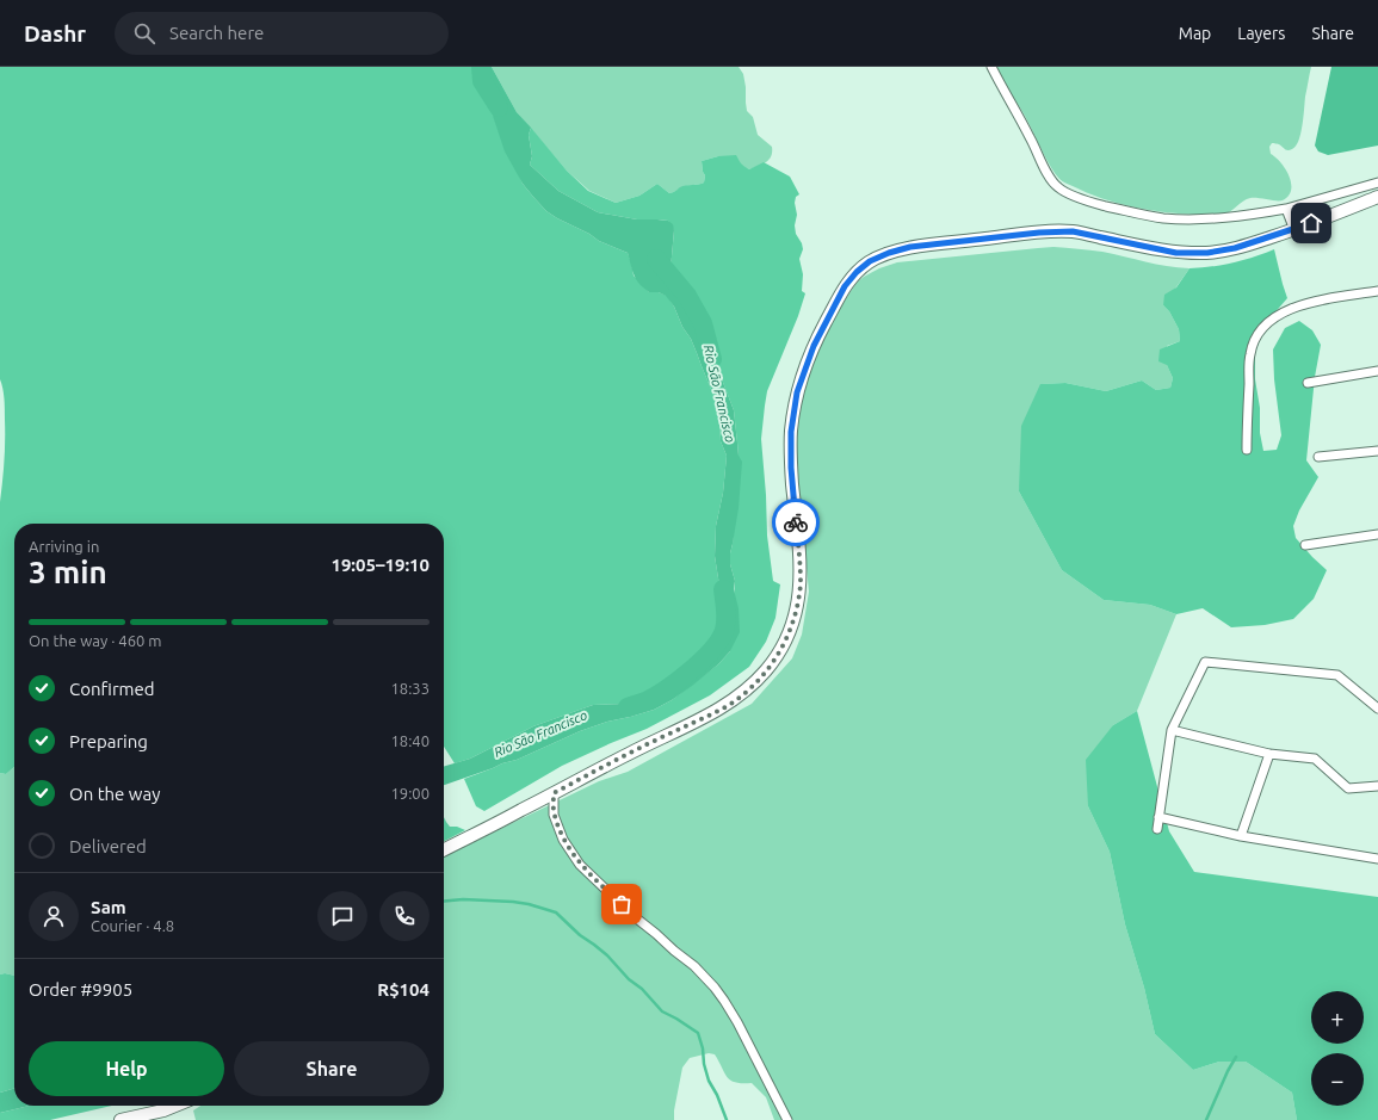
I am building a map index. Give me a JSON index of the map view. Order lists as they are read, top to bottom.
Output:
{
  "water": ["Rio São Francisco"],
  "page": {
    "header": "Dashr",
    "search": "Search here",
    "nav": ["Map", "Layers", "Share"],
    "heading": ["3 min", "Arriving in", "19:05–19:10"],
    "panel": [
      "Sam",
      "Courier · 4.8",
      "Order #9905",
      "R$104"
    ],
    "bar": "On the way · 460 m",
    "list": [
      ["Confirmed", "18:33"],
      ["Preparing", "18:40"],
      ["On the way", "19:00"],
      "Delivered"
    ],
    "map_buttons": ["+", "−"],
    "buttons": ["Help", "Share"]
  }
}
